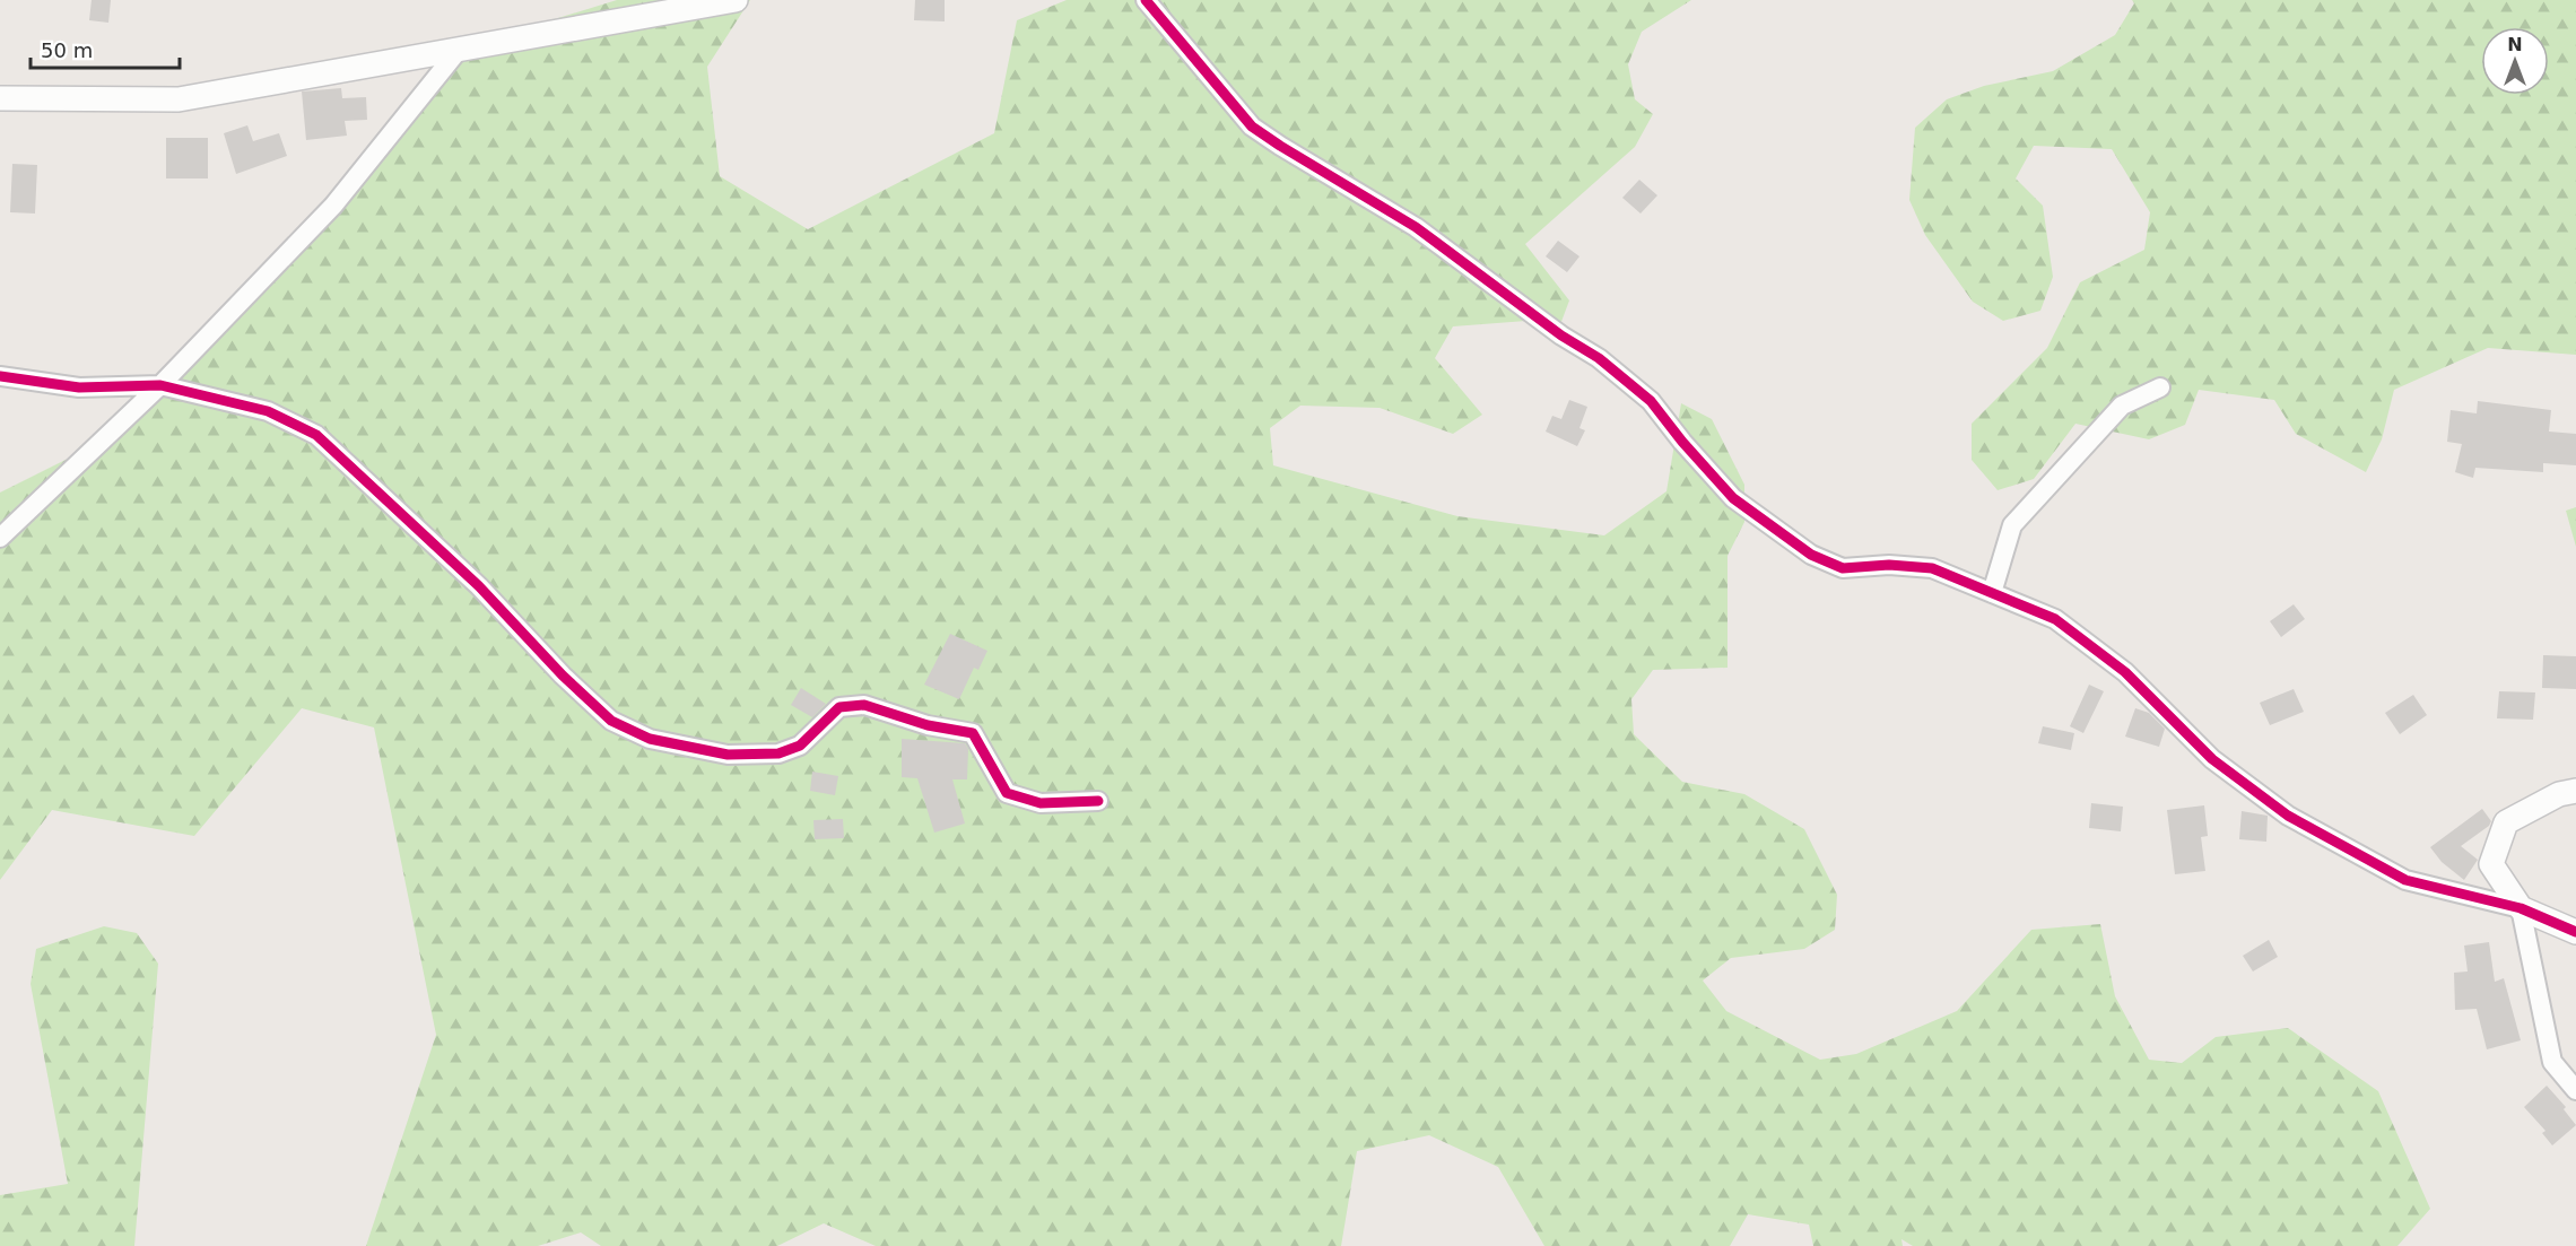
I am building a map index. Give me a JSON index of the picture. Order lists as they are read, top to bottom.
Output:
{
  "scale_bar": "50 m",
  "north": "top"
}
